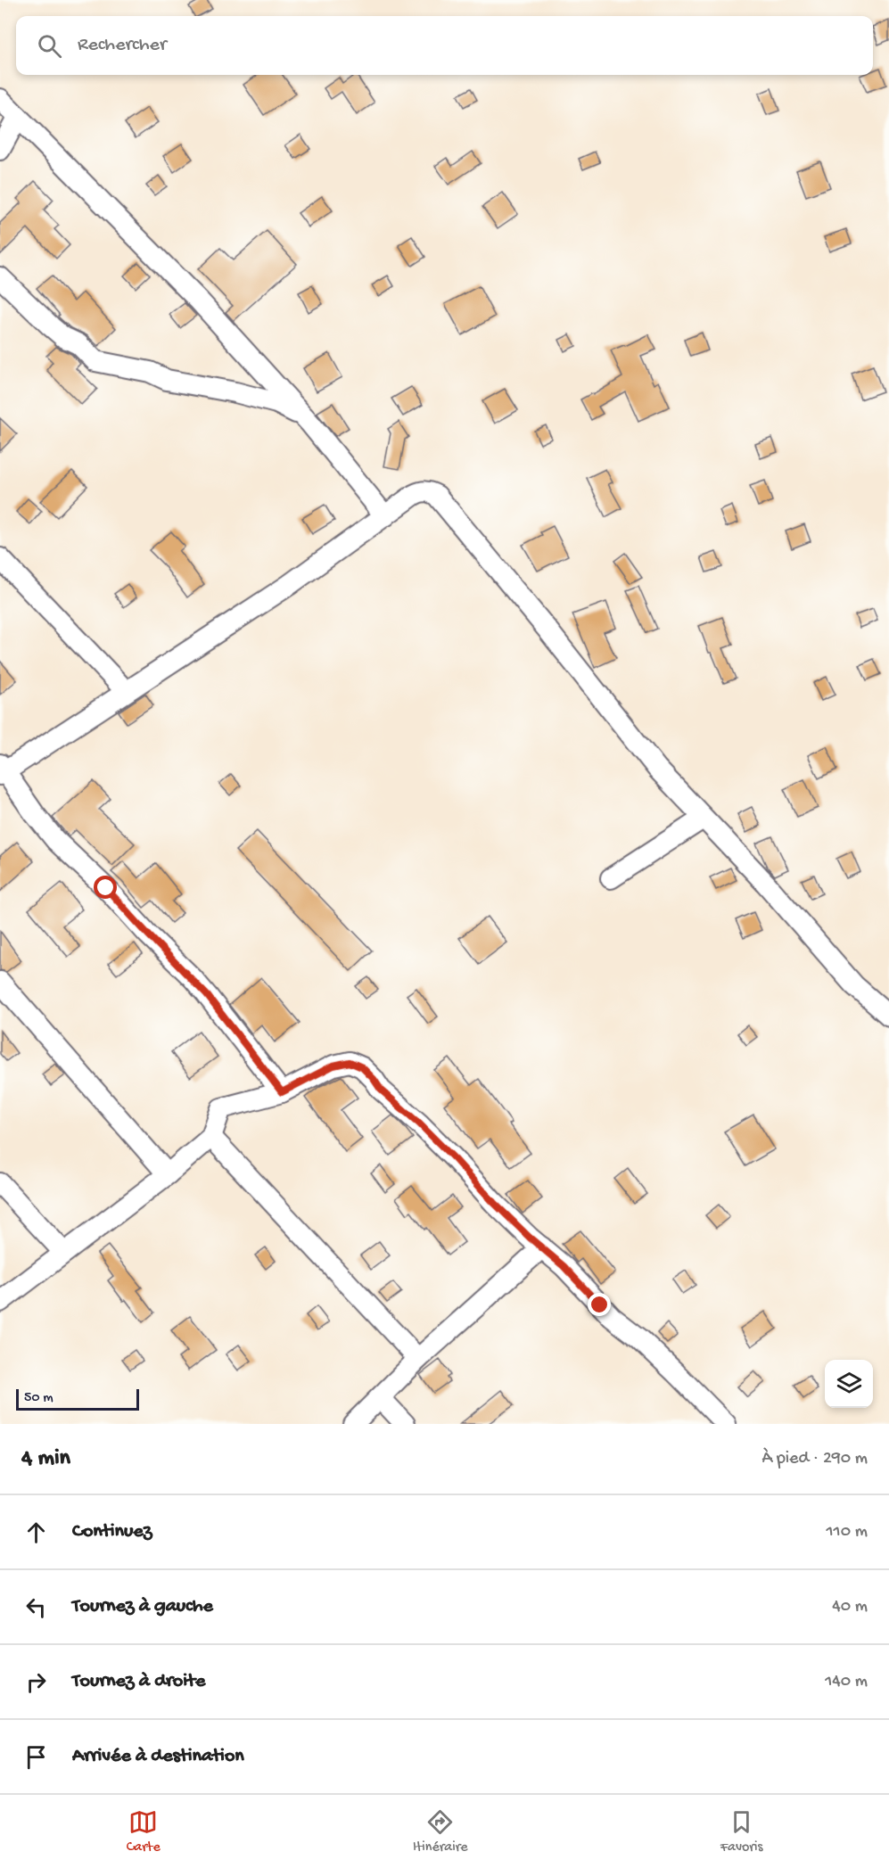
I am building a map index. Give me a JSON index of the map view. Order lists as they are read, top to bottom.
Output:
{
  "scale_bar": "50 m",
  "page": {
    "search": "Rechercher",
    "scale": "50 m",
    "heading": ["4 min", "À pied · 290 m"],
    "list": [
      ["Continuez", "110 m"],
      ["Tournez à gauche", "40 m"],
      ["Tournez à droite", "140 m"],
      "Arrivée à destination"
    ],
    "nav": ["Carte", "Itinéraire", "Favoris"]
  }
}
